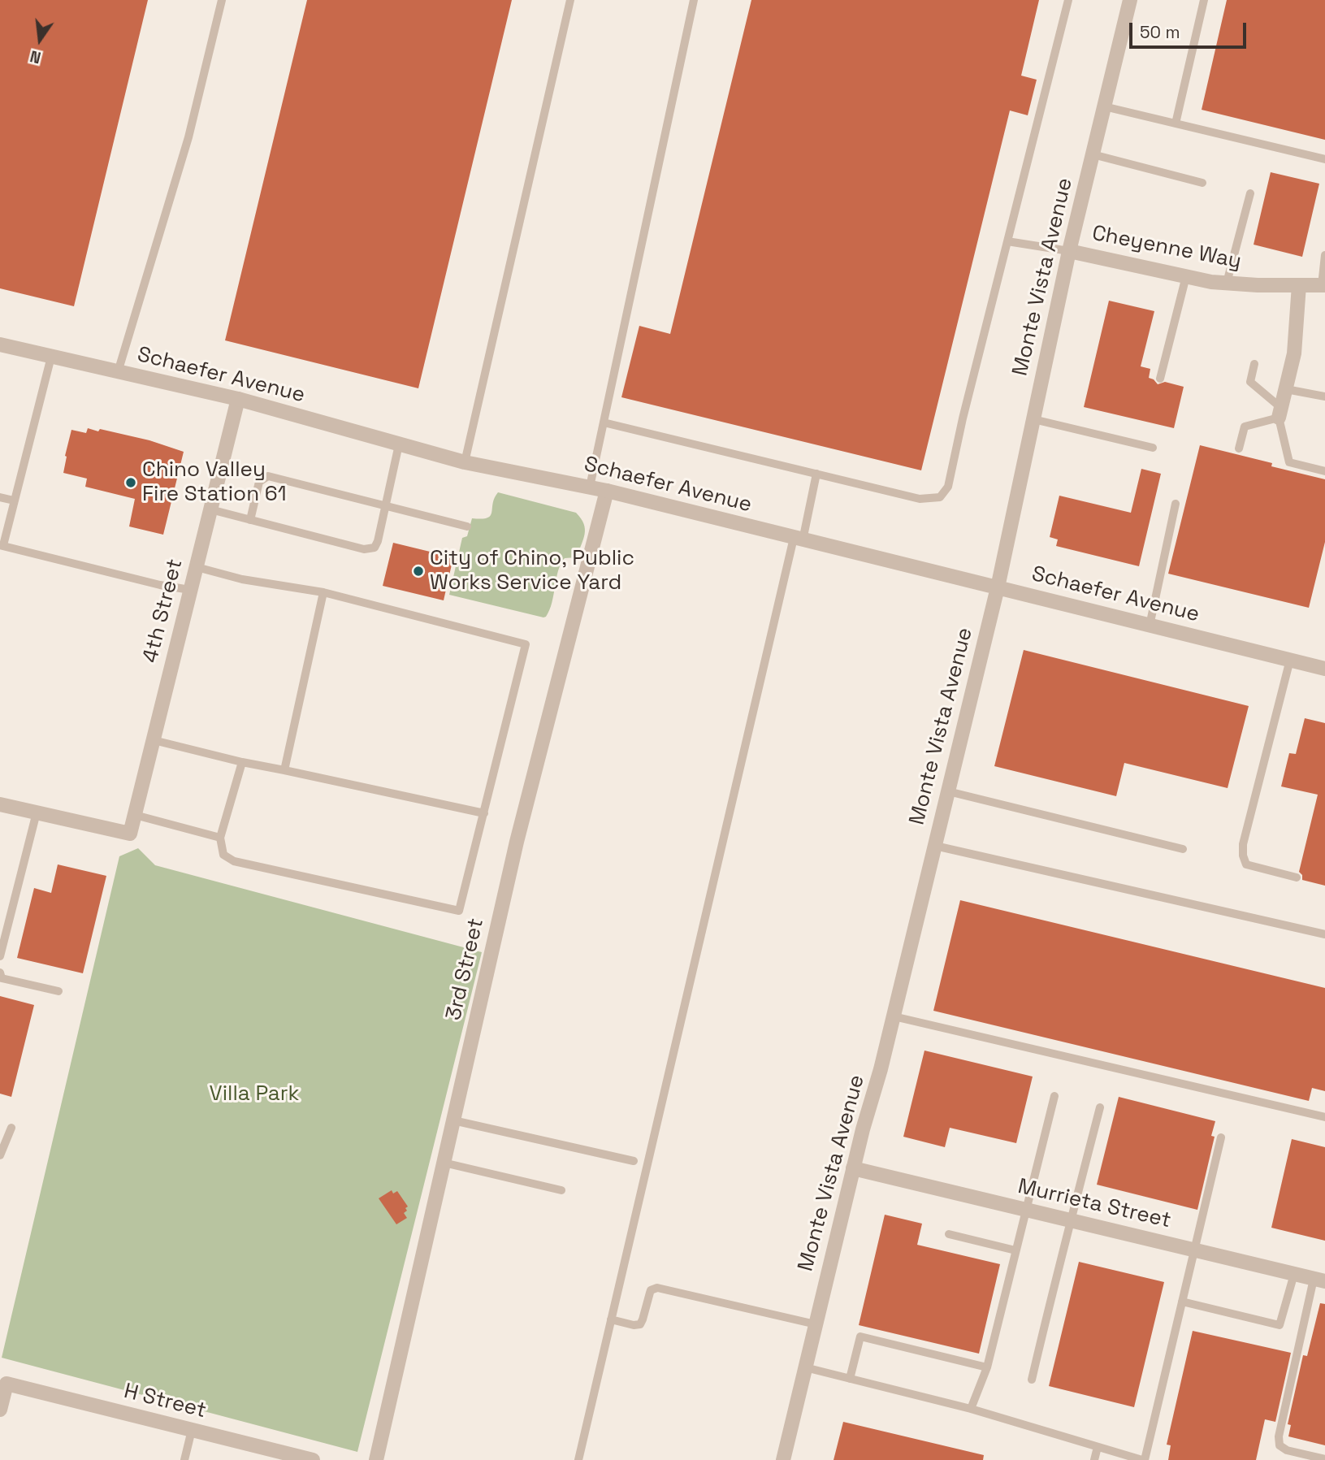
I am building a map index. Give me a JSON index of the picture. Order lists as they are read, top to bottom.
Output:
{
  "streets": {
    "street": [
      "Cheyenne Way",
      "Monte Vista Avenue",
      "Schaefer Avenue",
      "4th Street",
      "3rd Street",
      "Murrieta Street",
      "H Street"
    ]
  },
  "crossings": [
    ["Cheyenne Way", "Monte Vista Avenue"],
    ["Monte Vista Avenue", "Schaefer Avenue"],
    ["Monte Vista Avenue", "Murrieta Street"],
    ["Schaefer Avenue", "4th Street"],
    ["Schaefer Avenue", "3rd Street"]
  ],
  "parks": ["Villa Park"],
  "places": ["Chino Valley Fire Station 61", "City of Chino, Public Works Service Yard"],
  "scale_bar": "50 m",
  "north": "bottom"
}
